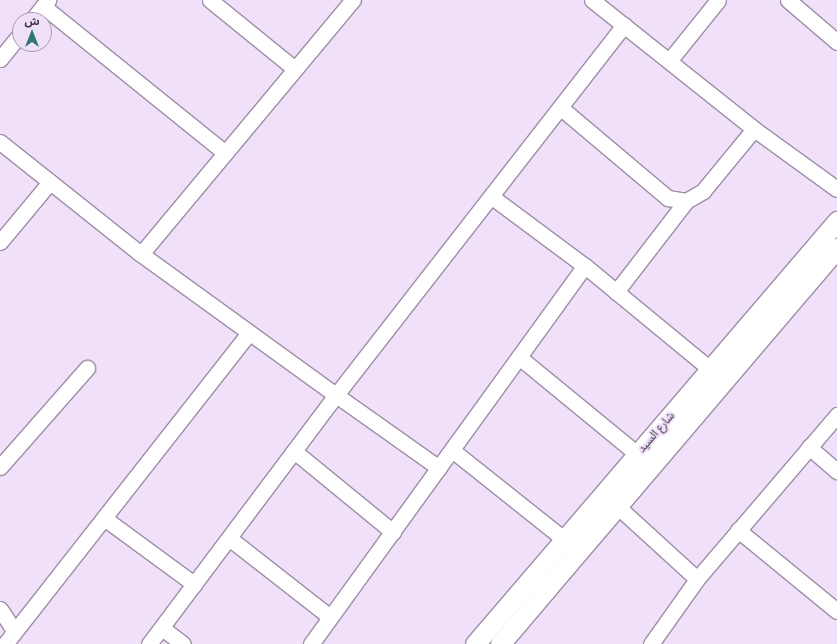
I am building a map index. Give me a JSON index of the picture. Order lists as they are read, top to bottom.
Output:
{
  "streets": {
    "street": ["شارع السيد"]
  },
  "north": "top"
}
